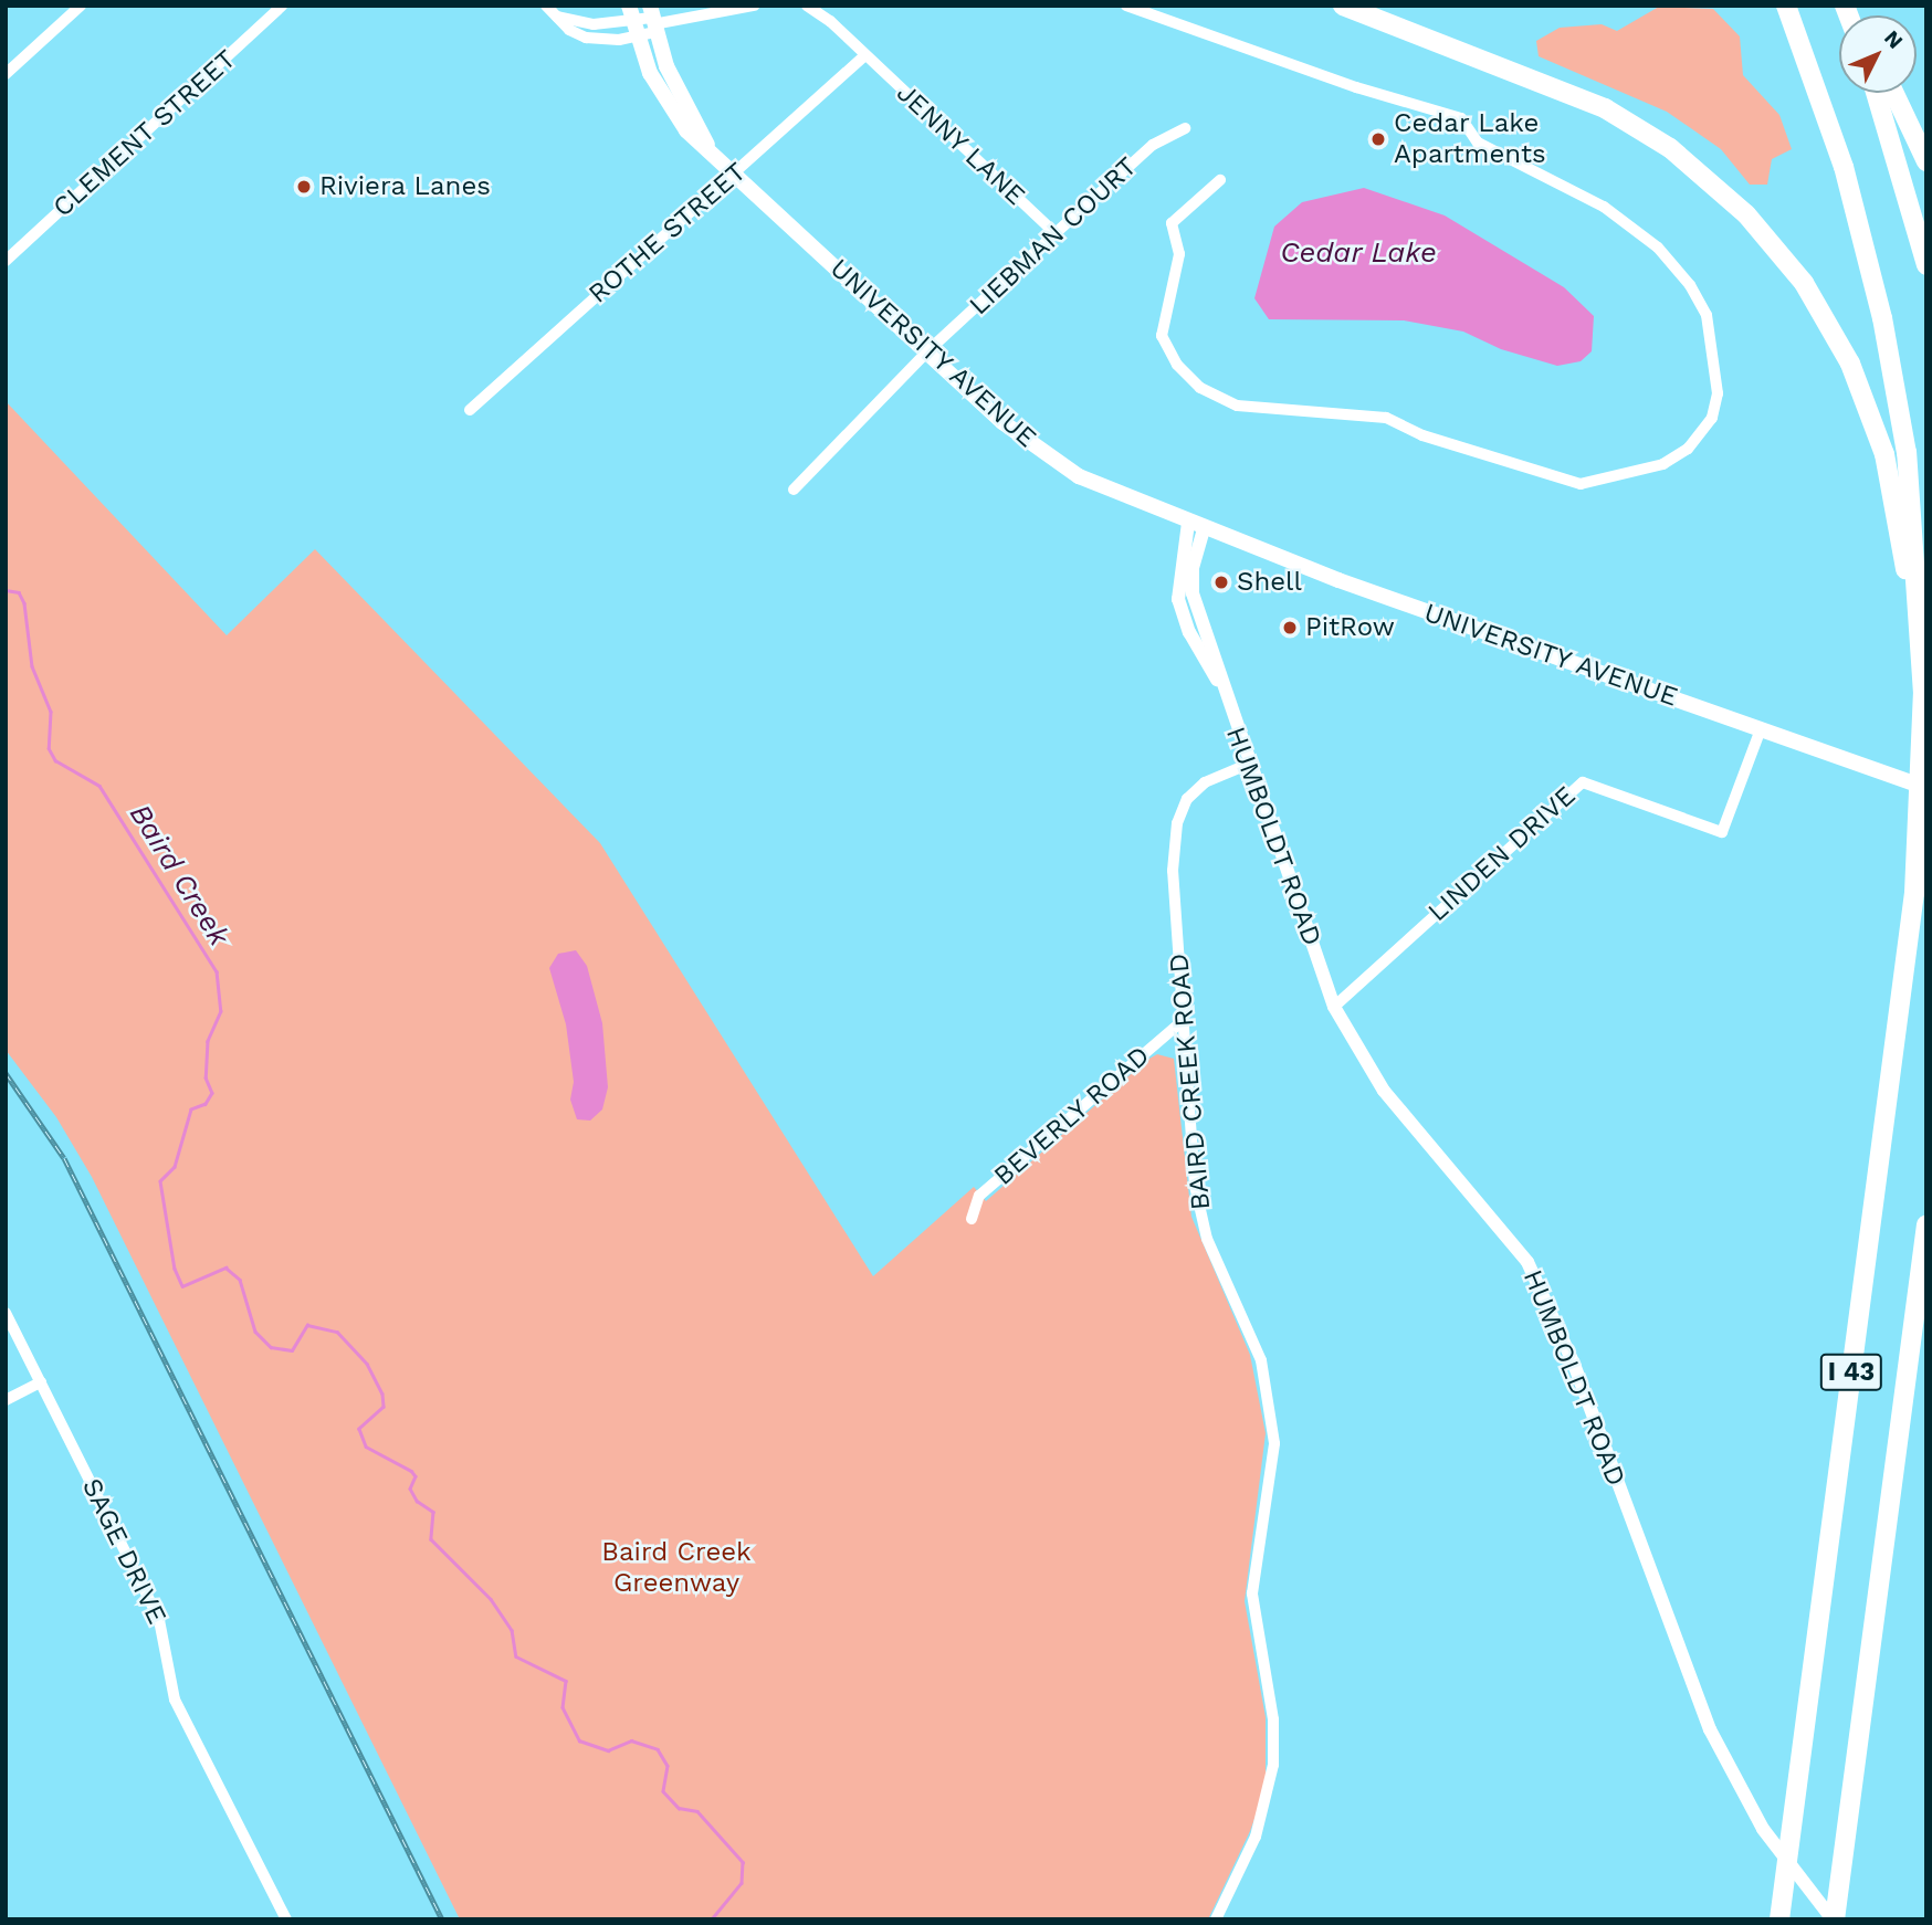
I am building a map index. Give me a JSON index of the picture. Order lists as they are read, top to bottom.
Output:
{
  "streets": {
    "highway": ["I 43"],
    "main road": ["UNIVERSITY AVENUE"],
    "street": [
      "CLEMENT STREET",
      "JENNY LANE",
      "ROTHE STREET",
      "LIEBMAN COURT",
      "HUMBOLDT ROAD",
      "LINDEN DRIVE",
      "BAIRD CREEK ROAD",
      "BEVERLY ROAD",
      "SAGE DRIVE"
    ]
  },
  "crossings": [
    ["JENNY LANE", "ROTHE STREET"],
    ["JENNY LANE", "LIEBMAN COURT"],
    ["ROTHE STREET", "UNIVERSITY AVENUE"],
    ["LIEBMAN COURT", "UNIVERSITY AVENUE"],
    ["UNIVERSITY AVENUE", "HUMBOLDT ROAD"],
    ["UNIVERSITY AVENUE", "LINDEN DRIVE"],
    ["HUMBOLDT ROAD", "LINDEN DRIVE"],
    ["HUMBOLDT ROAD", "BAIRD CREEK ROAD"],
    ["HUMBOLDT ROAD", "I 43"],
    ["BAIRD CREEK ROAD", "BEVERLY ROAD"]
  ],
  "water": ["Cedar Lake", "Baird Creek"],
  "parks": ["Baird Creek Greenway"],
  "places": [
    "Cedar Lake Apartments",
    "Riviera Lanes",
    "Shell",
    "PitRow"
  ],
  "north": "top right"
}
